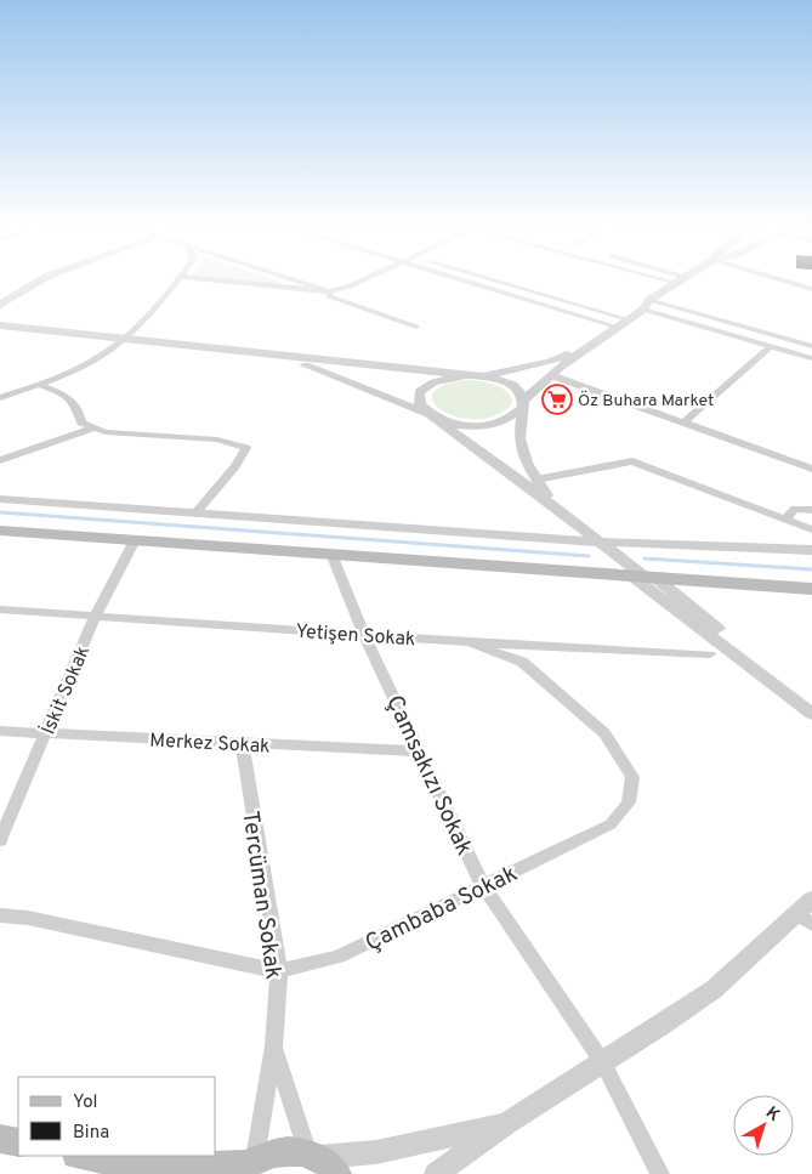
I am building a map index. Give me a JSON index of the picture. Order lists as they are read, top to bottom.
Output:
{
  "streets": {
    "street": [
      "Yetişen Sokak",
      "İskit Sokak",
      "Merkez Sokak",
      "Çamsakızı Sokak",
      "Tercüman Sokak",
      "Çambaba Sokak"
    ]
  },
  "crossings": [
    ["Yetişen Sokak", "İskit Sokak"],
    ["Yetişen Sokak", "Çamsakızı Sokak"],
    ["Yetişen Sokak", "Çambaba Sokak"],
    ["İskit Sokak", "Merkez Sokak"],
    ["Merkez Sokak", "Çamsakızı Sokak"],
    ["Merkez Sokak", "Tercüman Sokak"],
    ["Çamsakızı Sokak", "Çambaba Sokak"],
    ["Tercüman Sokak", "Çambaba Sokak"]
  ],
  "places": {
    "supermarket": ["Öz Buhara Market"]
  },
  "legend": ["Yol", "Bina"],
  "north": "top right"
}
